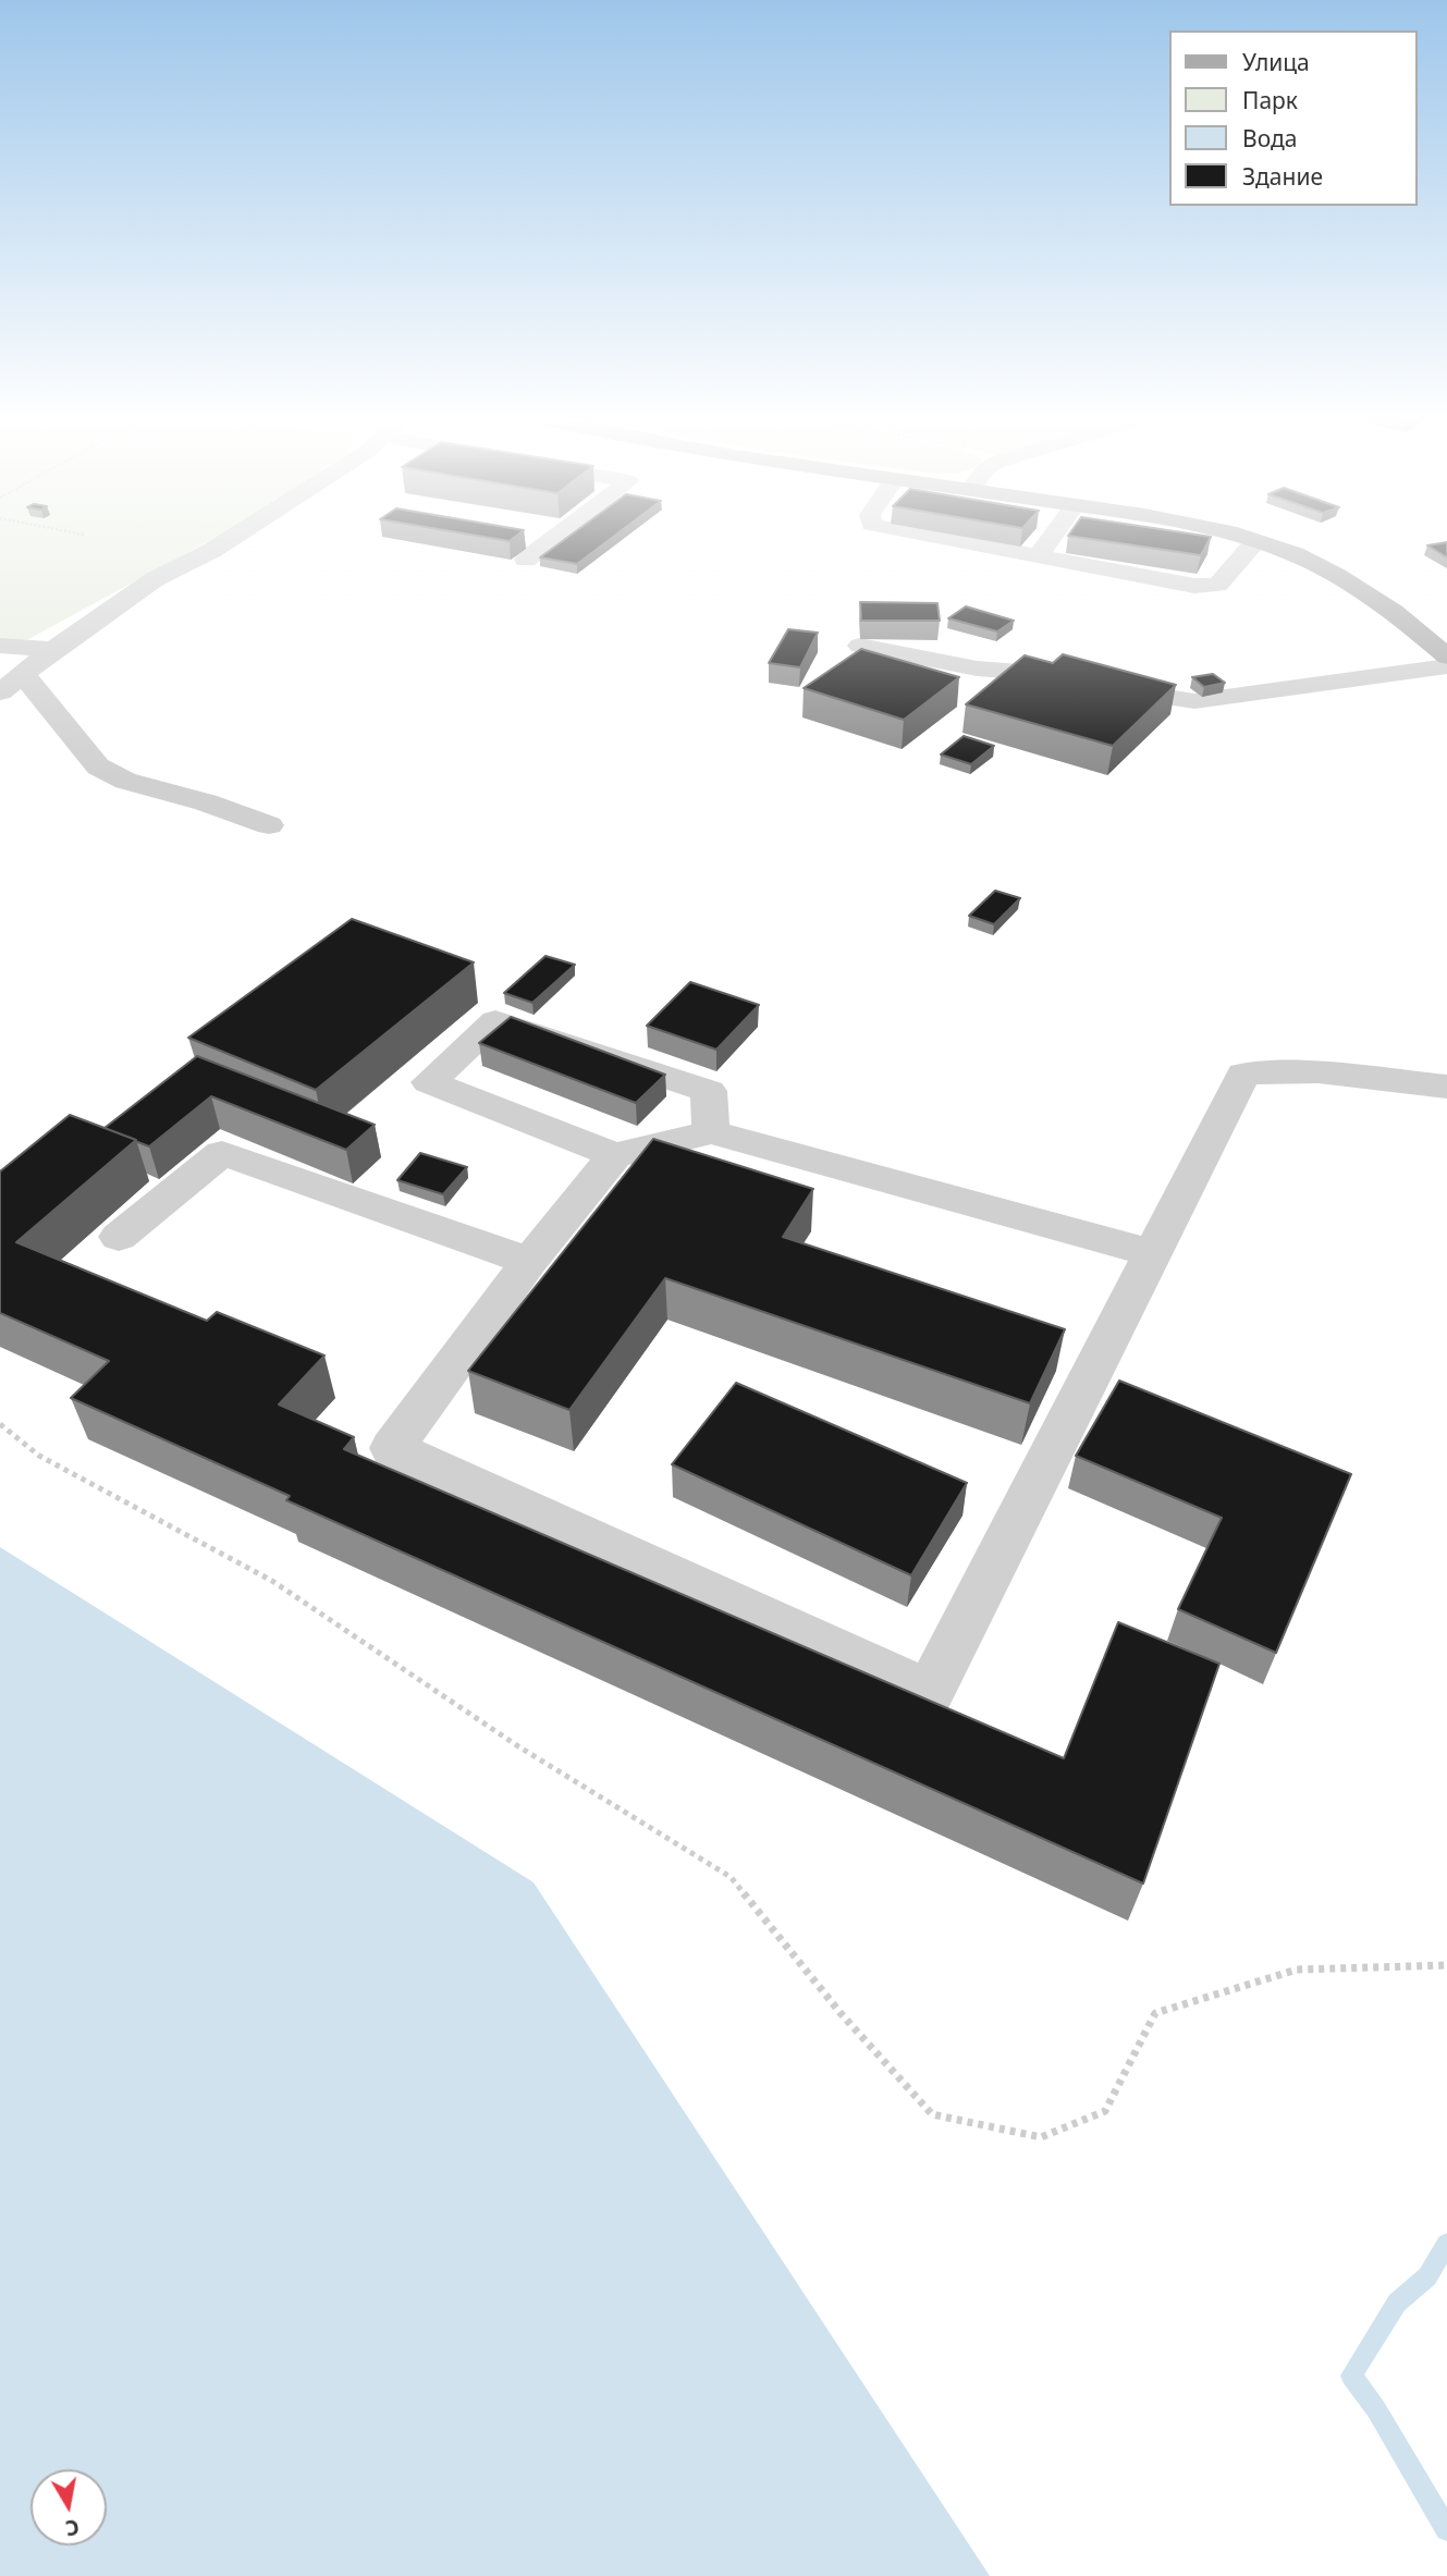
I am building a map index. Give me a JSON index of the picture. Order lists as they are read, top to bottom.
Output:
{
  "legend": [
    "Улица",
    "Парк",
    "Вода",
    "Здание"
  ],
  "north": "bottom"
}
